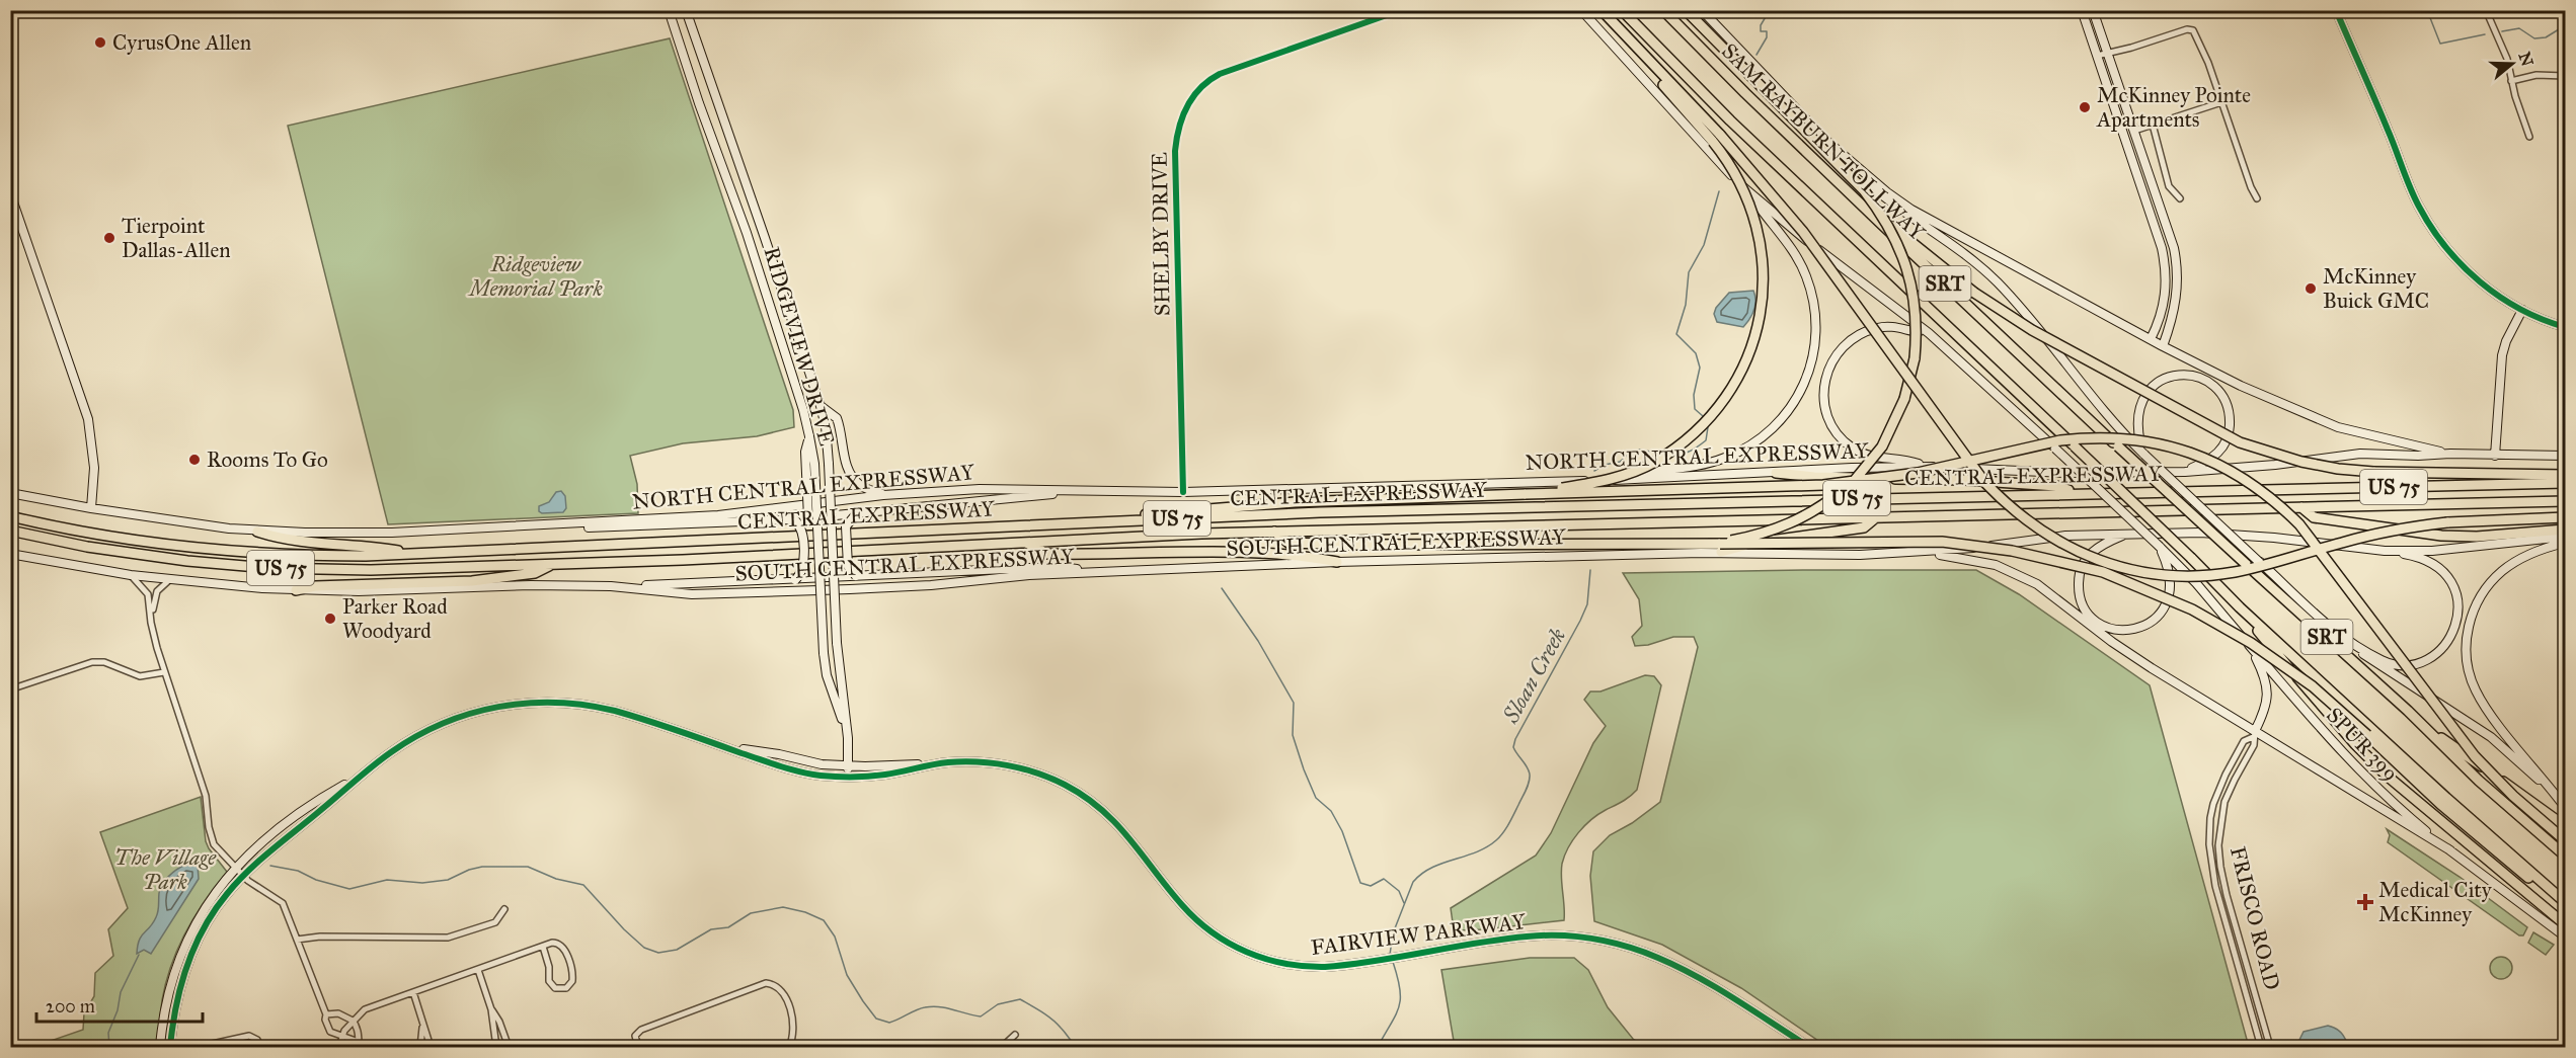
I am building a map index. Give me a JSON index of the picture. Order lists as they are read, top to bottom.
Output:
{
  "streets": {
    "highway": [
      "SAM RAYBURN TOLLWAY",
      "SRT",
      "CENTRAL EXPRESSWAY",
      "US 75"
    ],
    "main road": [
      "RIDGEVIEW DRIVE",
      "NORTH CENTRAL EXPRESSWAY",
      "SOUTH CENTRAL EXPRESSWAY",
      "SPUR 399",
      "FAIRVIEW PARKWAY"
    ],
    "street": ["SHELBY DRIVE", "FRISCO ROAD"]
  },
  "crossings": [
    ["SHELBY DRIVE", "NORTH CENTRAL EXPRESSWAY"],
    ["RIDGEVIEW DRIVE", "FAIRVIEW PARKWAY"]
  ],
  "water": ["Sloan Creek"],
  "parks": ["Ridgeview Memorial Park", "The Village Park"],
  "places": {
    "other": [
      "CyrusOne Allen",
      "McKinney Pointe Apartments",
      "Tierpoint Dallas-Allen",
      "McKinney Buick GMC",
      "Rooms To Go",
      "Parker Road Woodyard"
    ],
    "health": ["Medical City McKinney"]
  },
  "scale_bar": "200 m",
  "north": "right"
}
